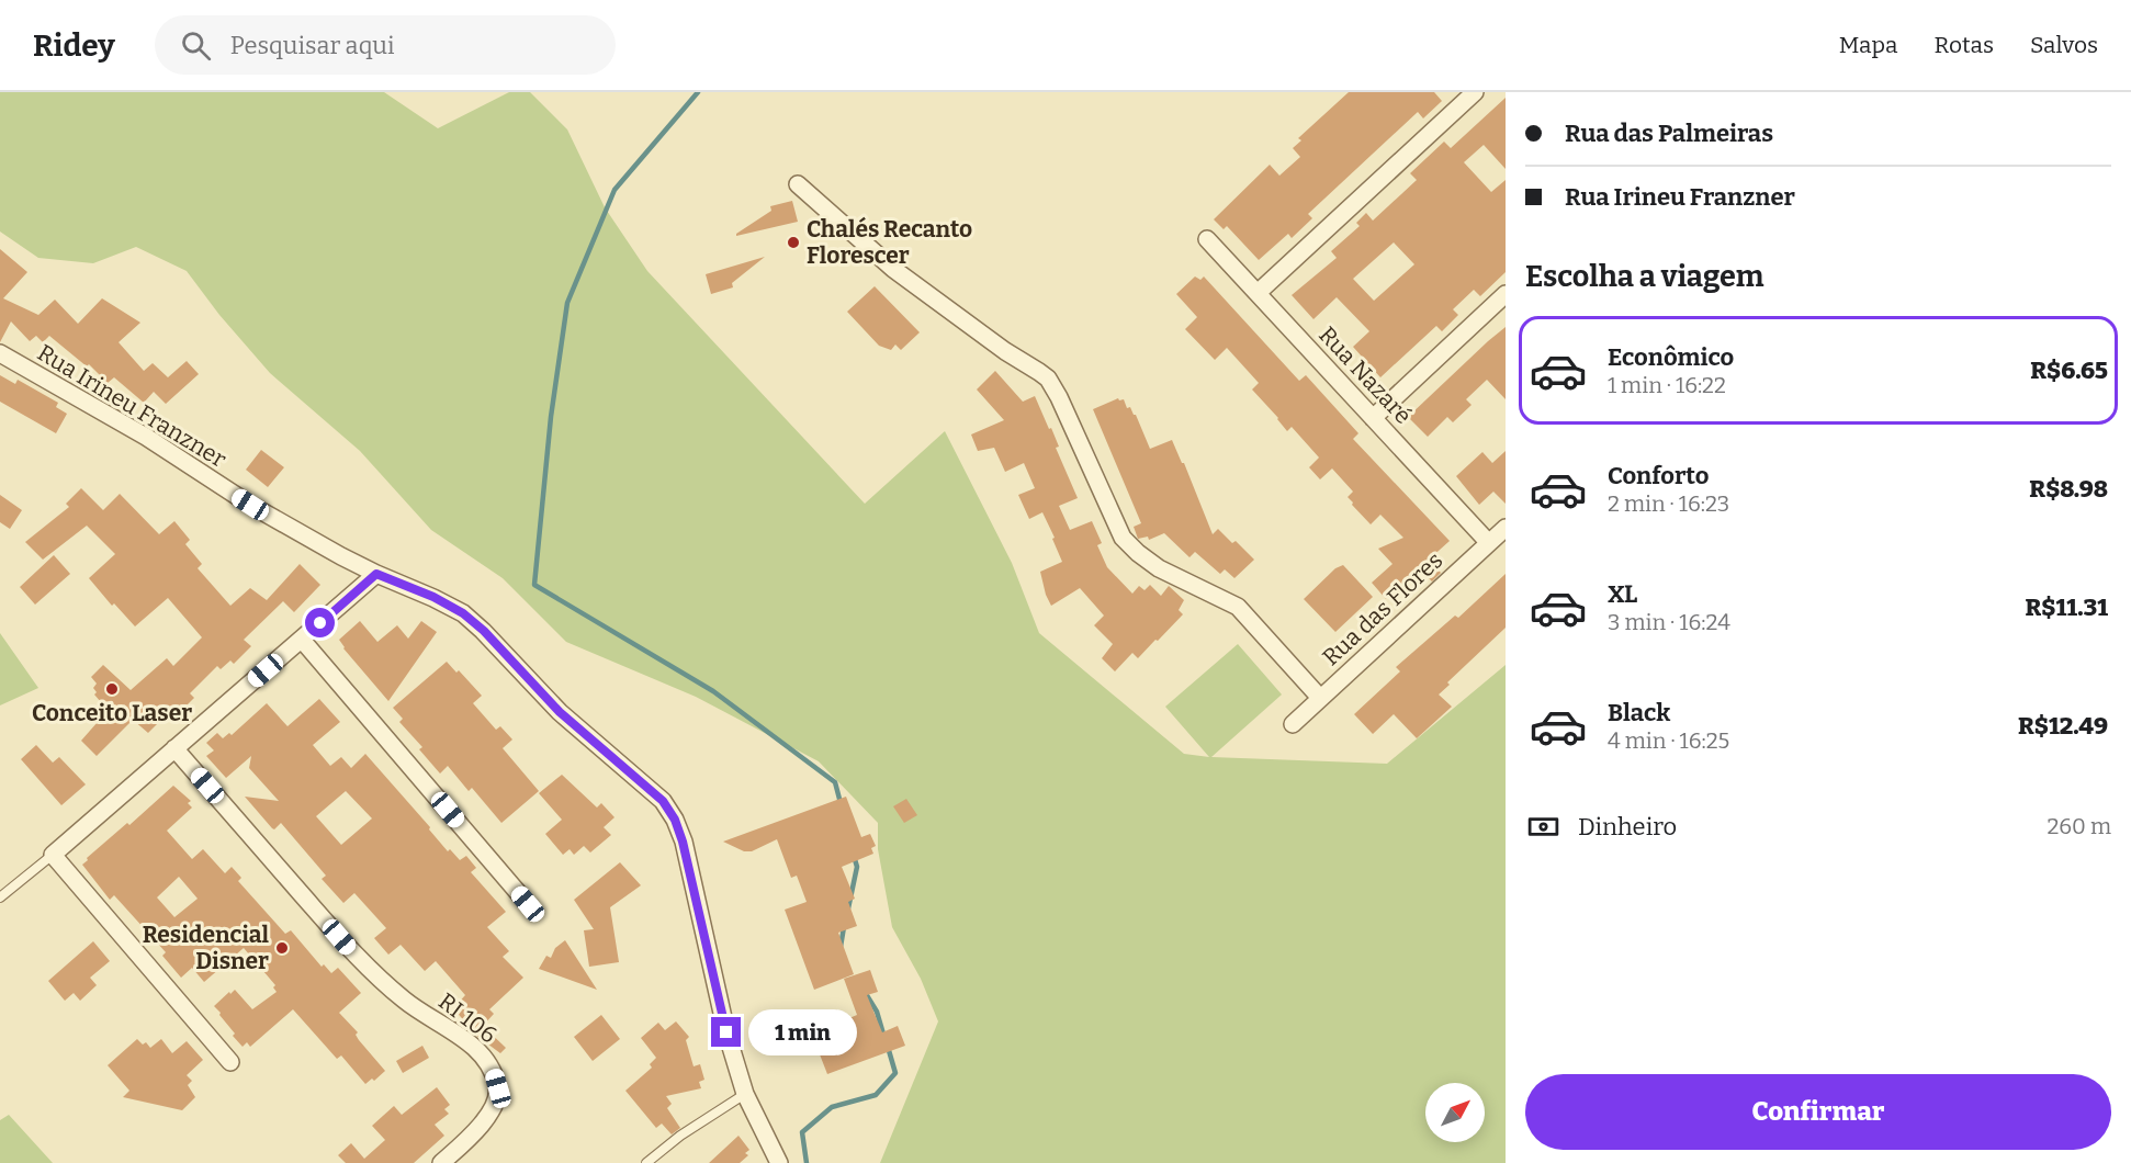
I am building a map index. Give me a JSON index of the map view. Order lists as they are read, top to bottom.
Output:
{
  "streets": {
    "street": [
      "Rua Nazaré",
      "Rua Irineu Franzner",
      "Rua das Flores",
      "RI 106"
    ]
  },
  "crossings": [
    ["Rua Nazaré", "Rua das Flores"]
  ],
  "places": ["Chalés Recanto Florescer", "Conceito Laser", "Residencial Disner"],
  "north": "top right",
  "page": {
    "header": "Ridey",
    "search": "Pesquisar aqui",
    "nav": ["Mapa", "Rotas", "Salvos"],
    "banner": ["Rua das Palmeiras", "Rua Irineu Franzner"],
    "heading": "Escolha a viagem",
    "list": [
      {
        "name": "Econômico",
        "note": "1 min · 16:22",
        "value": "R$6.65"
      },
      {
        "name": "Conforto",
        "note": "2 min · 16:23",
        "value": "R$8.98"
      },
      {
        "name": "XL",
        "note": "3 min · 16:24",
        "value": "R$11.31"
      },
      {
        "name": "Black",
        "note": "4 min · 16:25",
        "value": "R$12.49"
      }
    ],
    "pay": ["Dinheiro", "260 m"],
    "bubble": "1 min",
    "buttons": "Confirmar"
  }
}
